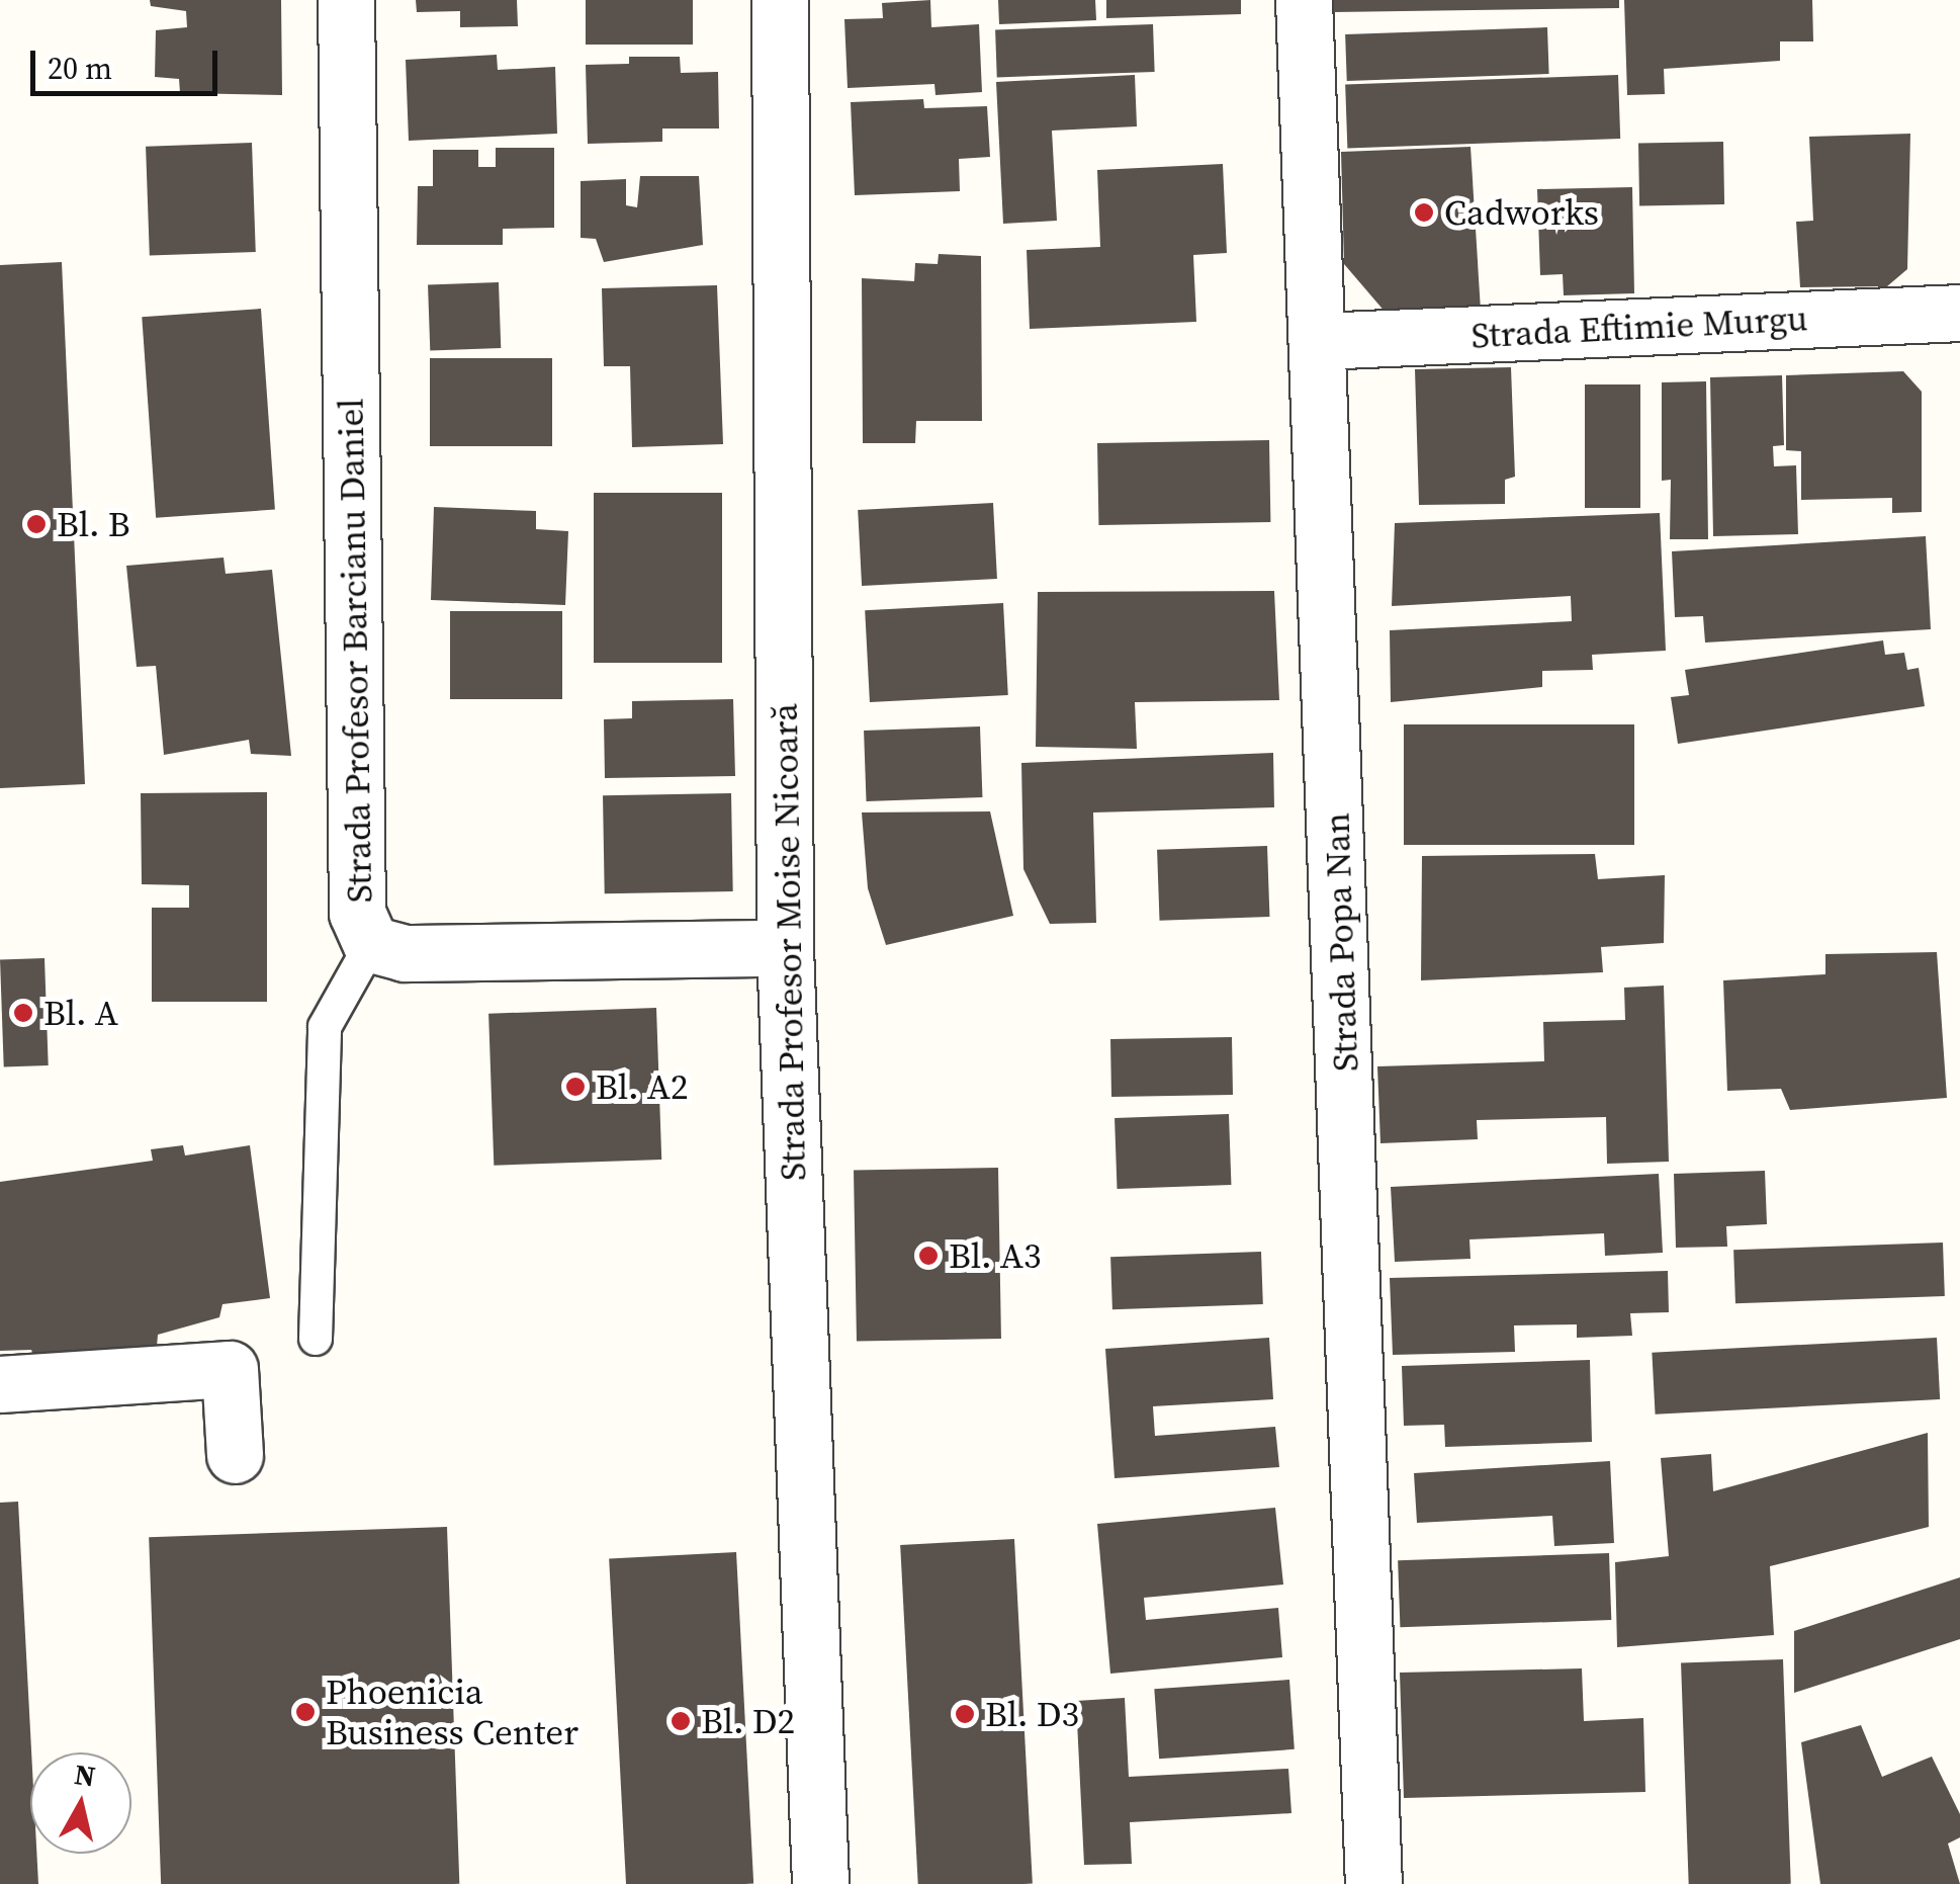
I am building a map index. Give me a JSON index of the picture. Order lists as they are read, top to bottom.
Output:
{
  "streets": {
    "street": [
      "Strada Eftimie Murgu",
      "Strada Profesor Barcianu Daniel",
      "Strada Profesor Moise Nicoară",
      "Strada Popa Nan"
    ]
  },
  "crossings": [
    ["Strada Eftimie Murgu", "Strada Popa Nan"],
    ["Strada Profesor Barcianu Daniel", "Strada Profesor Moise Nicoară"]
  ],
  "places": [
    "Cadworks",
    "Bl. B",
    "Bl. A",
    "Bl. A2",
    "Bl. A3",
    "Phoenicia Business Center",
    "Bl. D3",
    "Bl. D2"
  ],
  "scale_bar": "20 m",
  "north": "top"
}
